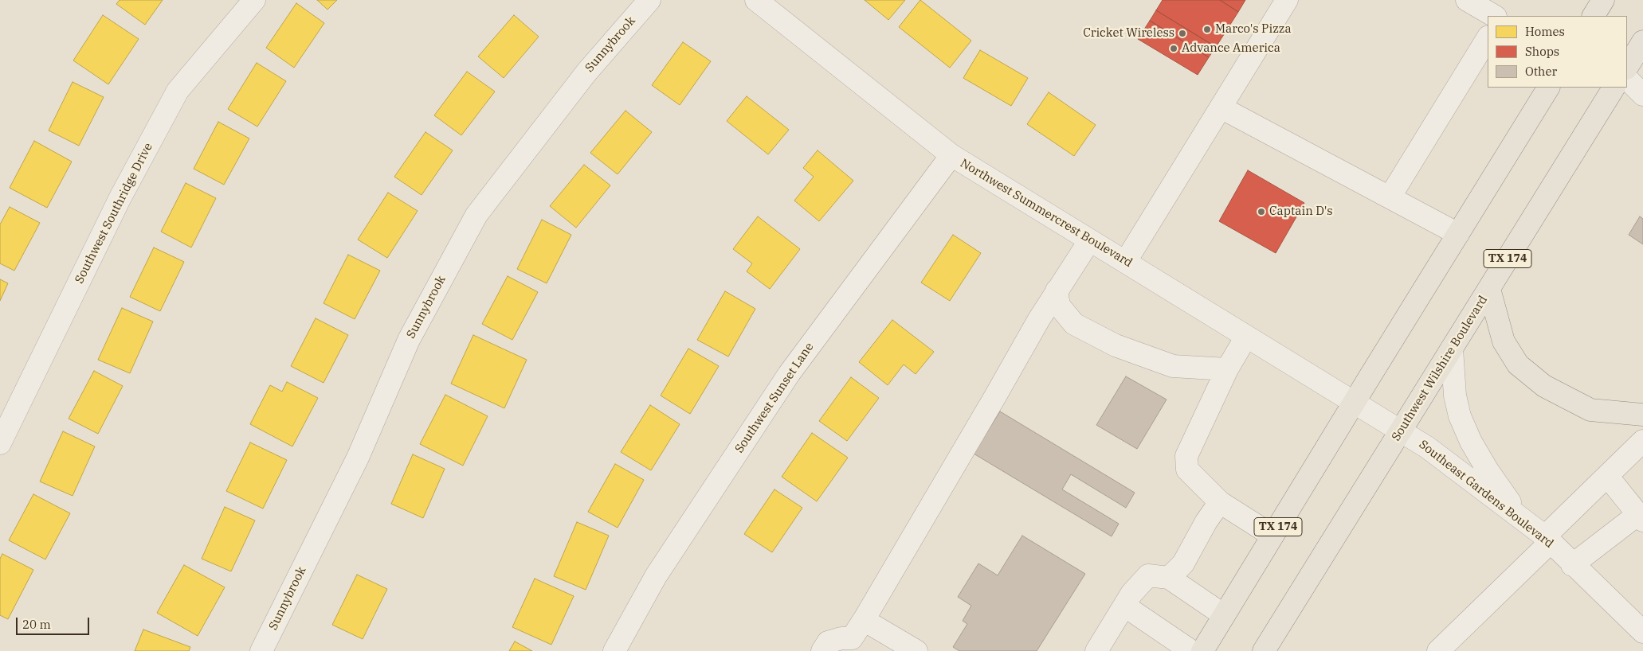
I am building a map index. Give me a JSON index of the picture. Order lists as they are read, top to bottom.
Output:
{
  "streets": {
    "main road": ["TX 174", "Southwest Wilshire Boulevard"],
    "street": [
      "Sunnybrook",
      "Southwest Southridge Drive",
      "Northwest Summercrest Boulevard",
      "Southwest Sunset Lane",
      "Southeast Gardens Boulevard"
    ]
  },
  "crossings": [
    ["Northwest Summercrest Boulevard", "TX 174"],
    ["Northwest Summercrest Boulevard", "Southwest Sunset Lane"],
    ["Northwest Summercrest Boulevard", "Southeast Gardens Boulevard"],
    ["TX 174", "Southeast Gardens Boulevard"],
    ["Southwest Wilshire Boulevard", "Southeast Gardens Boulevard"]
  ],
  "places": [
    "Marco's Pizza",
    "Cricket Wireless",
    "Advance America",
    "Captain D's"
  ],
  "legend": ["Homes", "Shops", "Other"],
  "scale_bar": "20 m"
}
